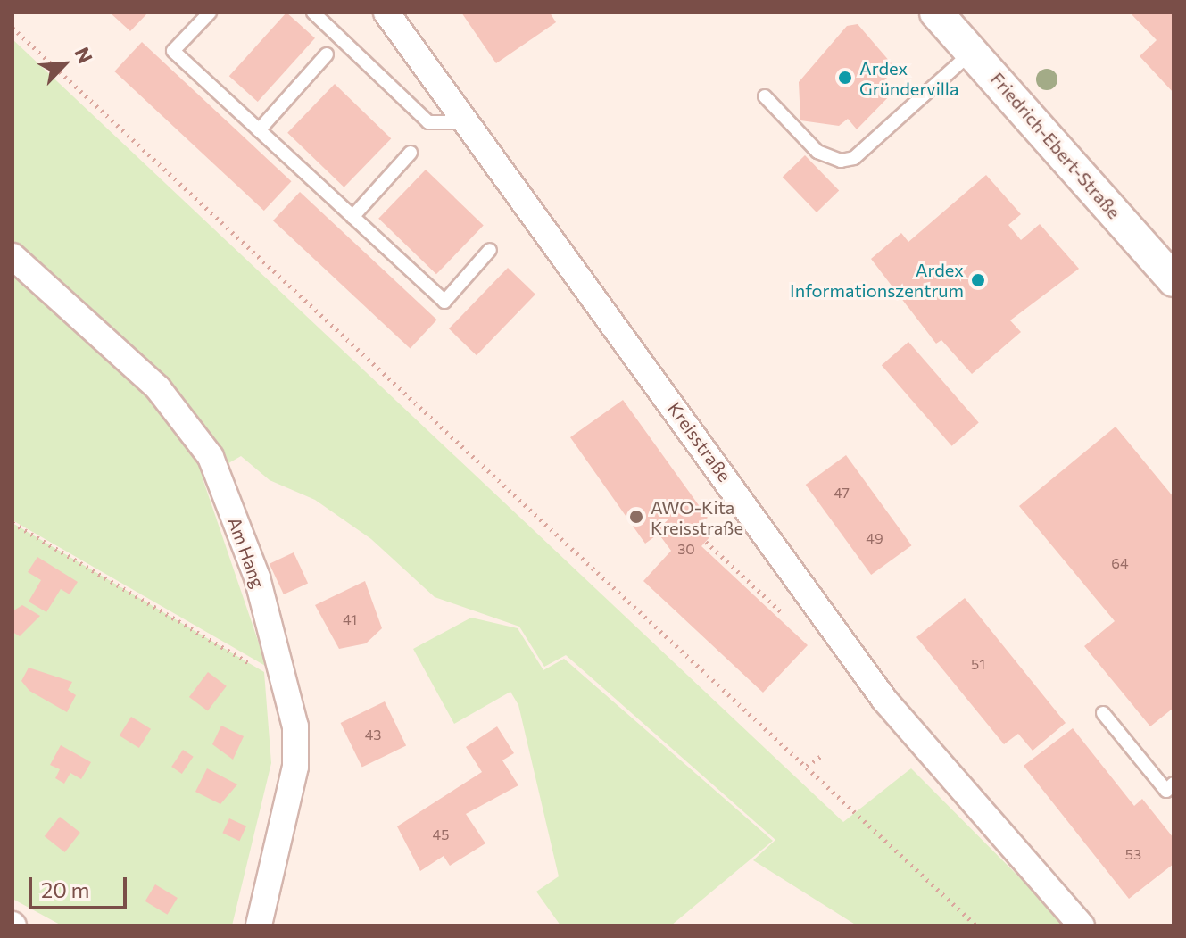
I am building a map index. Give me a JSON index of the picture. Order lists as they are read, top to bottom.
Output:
{
  "streets": {
    "street": ["Friedrich-Ebert-Straße", "Kreisstraße", "Am Hang"]
  },
  "places": ["Ardex Gründervilla", "Ardex Informationszentrum", "AWO-Kita Kreisstraße"],
  "house_numbers": [
    "47",
    "49",
    "30",
    "64",
    "41",
    "51",
    "43",
    "45",
    "53"
  ],
  "scale_bar": "20 m",
  "north": "top right"
}
